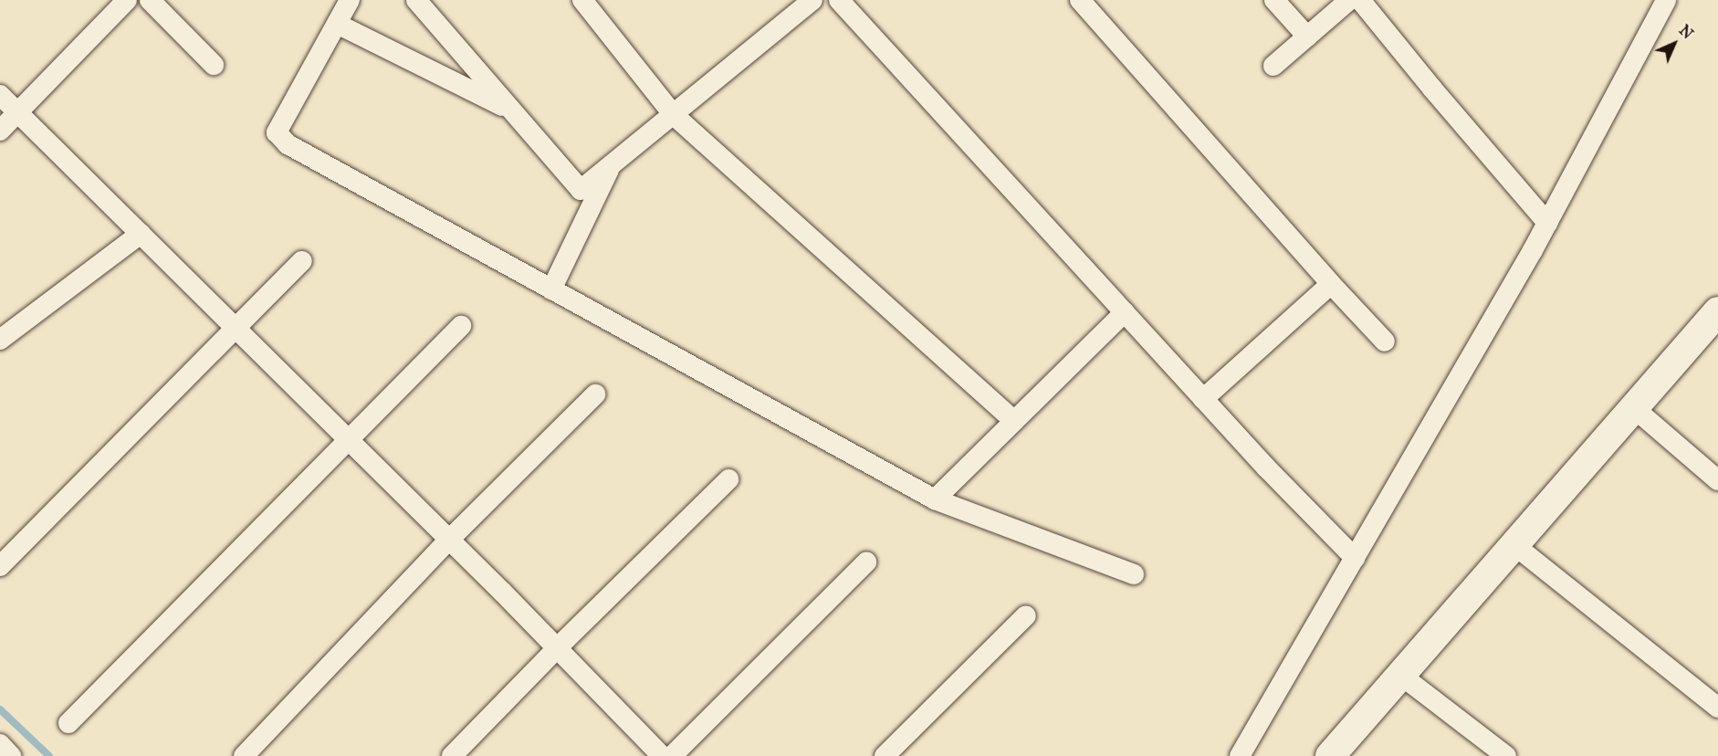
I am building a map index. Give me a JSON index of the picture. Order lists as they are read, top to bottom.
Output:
{
  "north": "top right"
}
